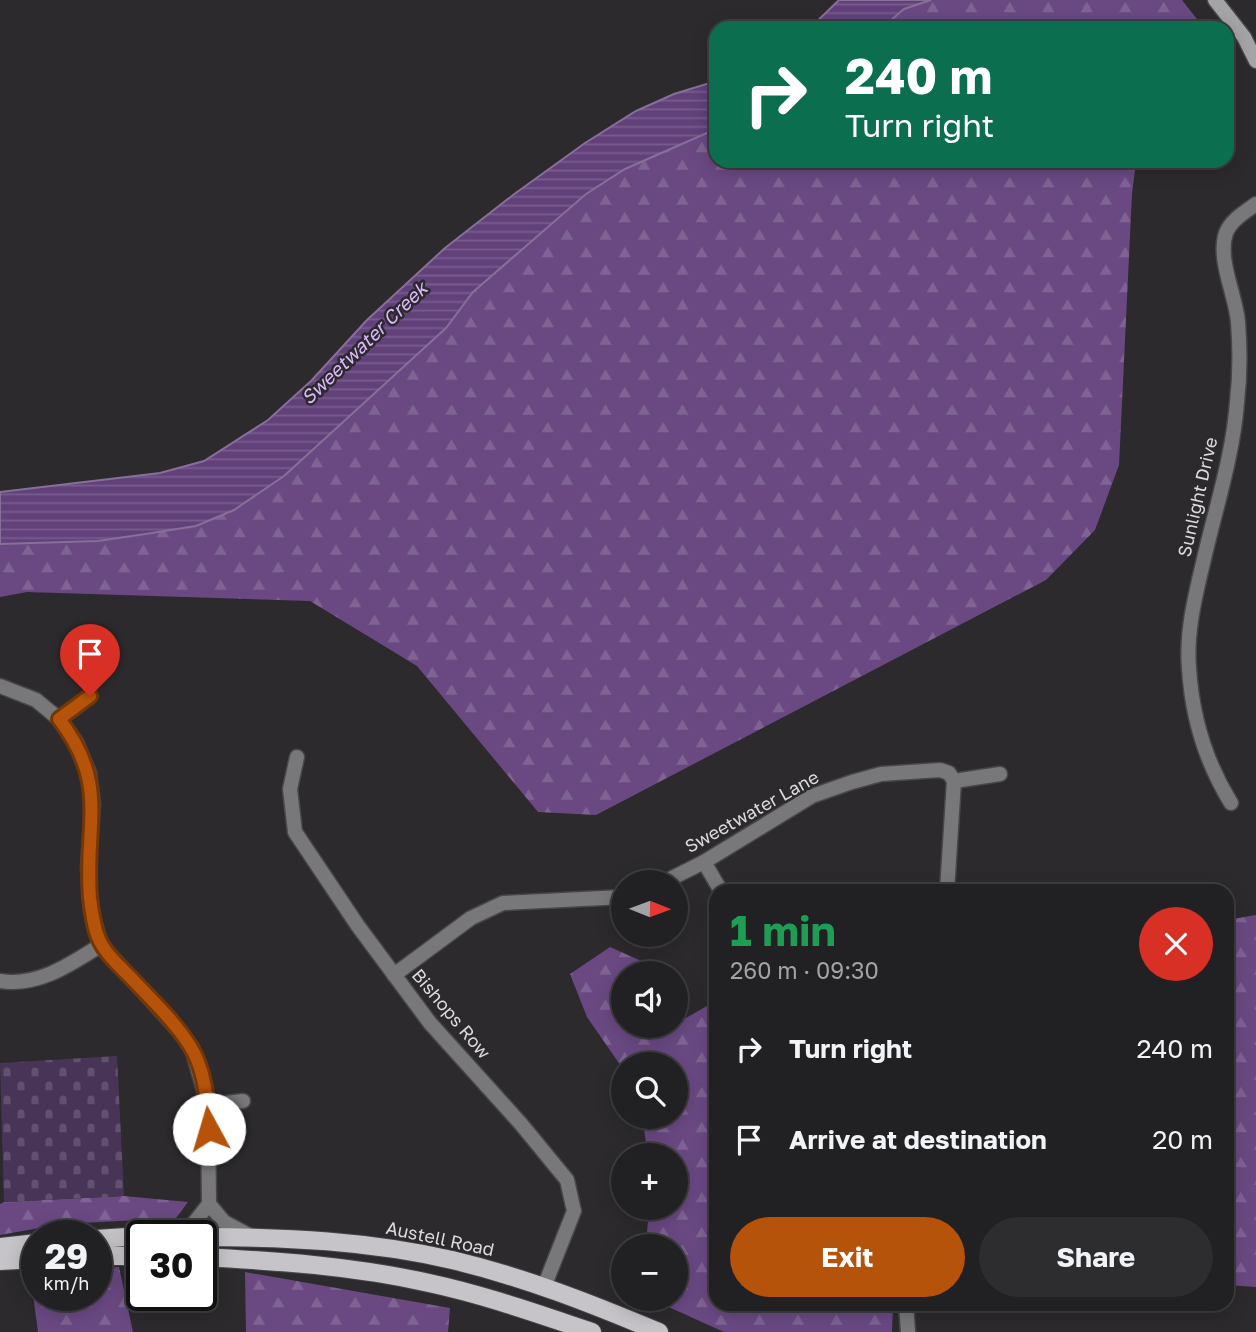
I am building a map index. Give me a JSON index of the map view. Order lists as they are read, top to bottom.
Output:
{
  "streets": {
    "main road": ["Austell Road"],
    "street": ["Sunlight Drive", "Sweetwater Lane", "Bishops Row"]
  },
  "crossings": [
    ["Bishops Row", "Austell Road"]
  ],
  "water": ["Sweetwater Creek"],
  "north": "right",
  "page": {
    "turn": ["240 m", "Turn right"],
    "map_buttons": ["+", "−"],
    "heading": ["1 min", "260 m · 09:30"],
    "list": [
      {
        "name": "Turn right",
        "value": "240 m"
      },
      {
        "name": "Arrive at destination",
        "value": "20 m"
      }
    ],
    "buttons": ["Exit", "Share"],
    "speed": "29 km/h",
    "limit": "30"
  }
}
